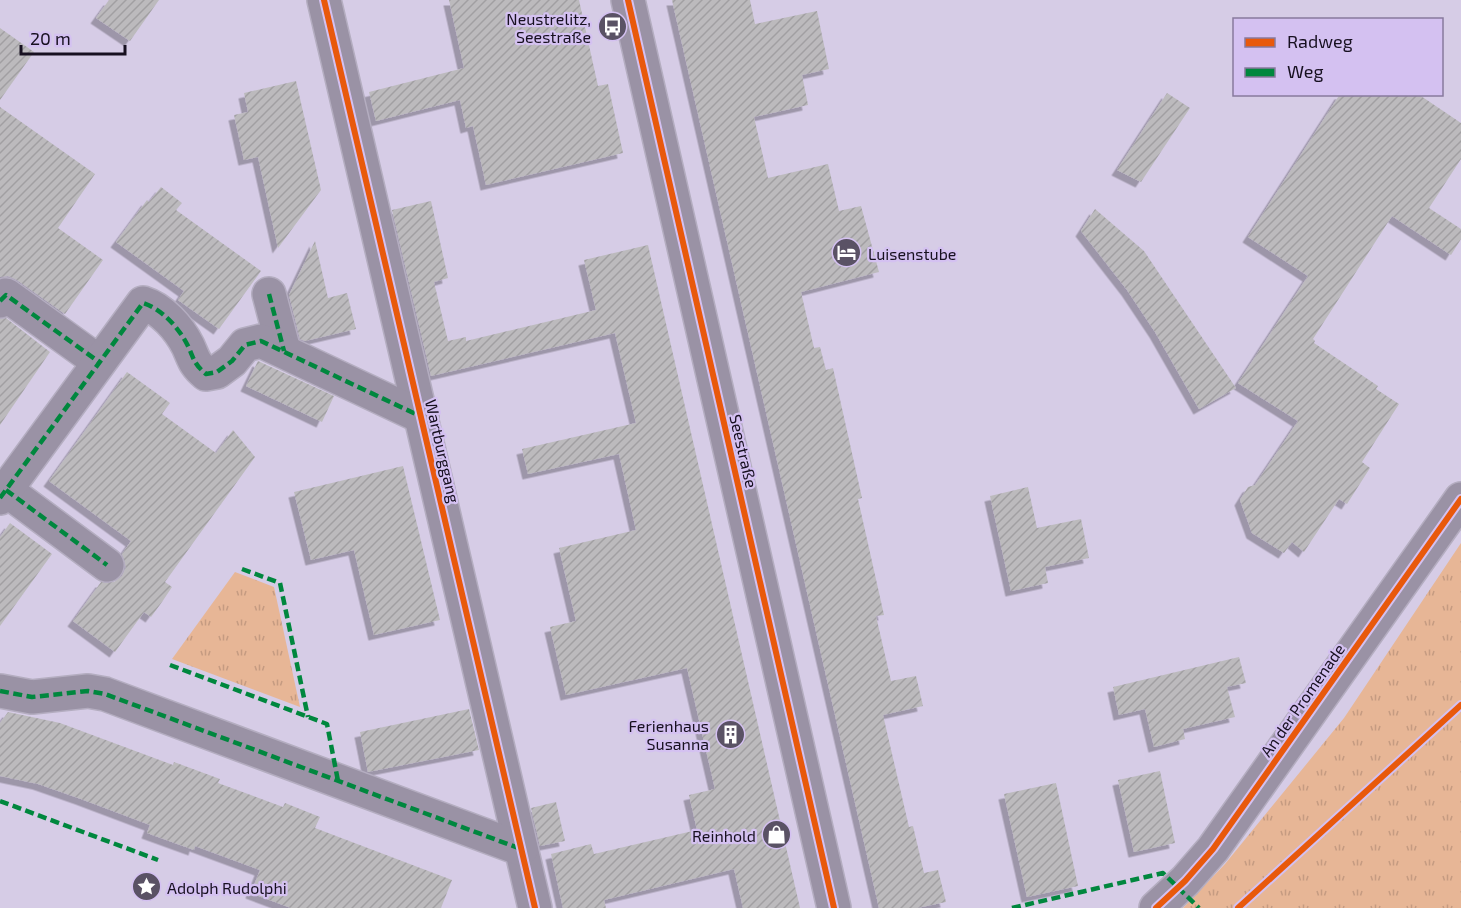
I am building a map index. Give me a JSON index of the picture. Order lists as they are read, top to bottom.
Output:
{
  "streets": {
    "street": ["Wartburggang", "Seestraße", "An der Promenade"]
  },
  "places": {
    "bus stop": ["Neustrelitz, Seestraße"],
    "hotel": ["Luisenstube"],
    "building": ["Ferienhaus Susanna"],
    "shop": ["Reinhold"],
    "place": ["Adolph Rudolphi"]
  },
  "legend": ["Radweg", "Weg"],
  "scale_bar": "20 m"
}
